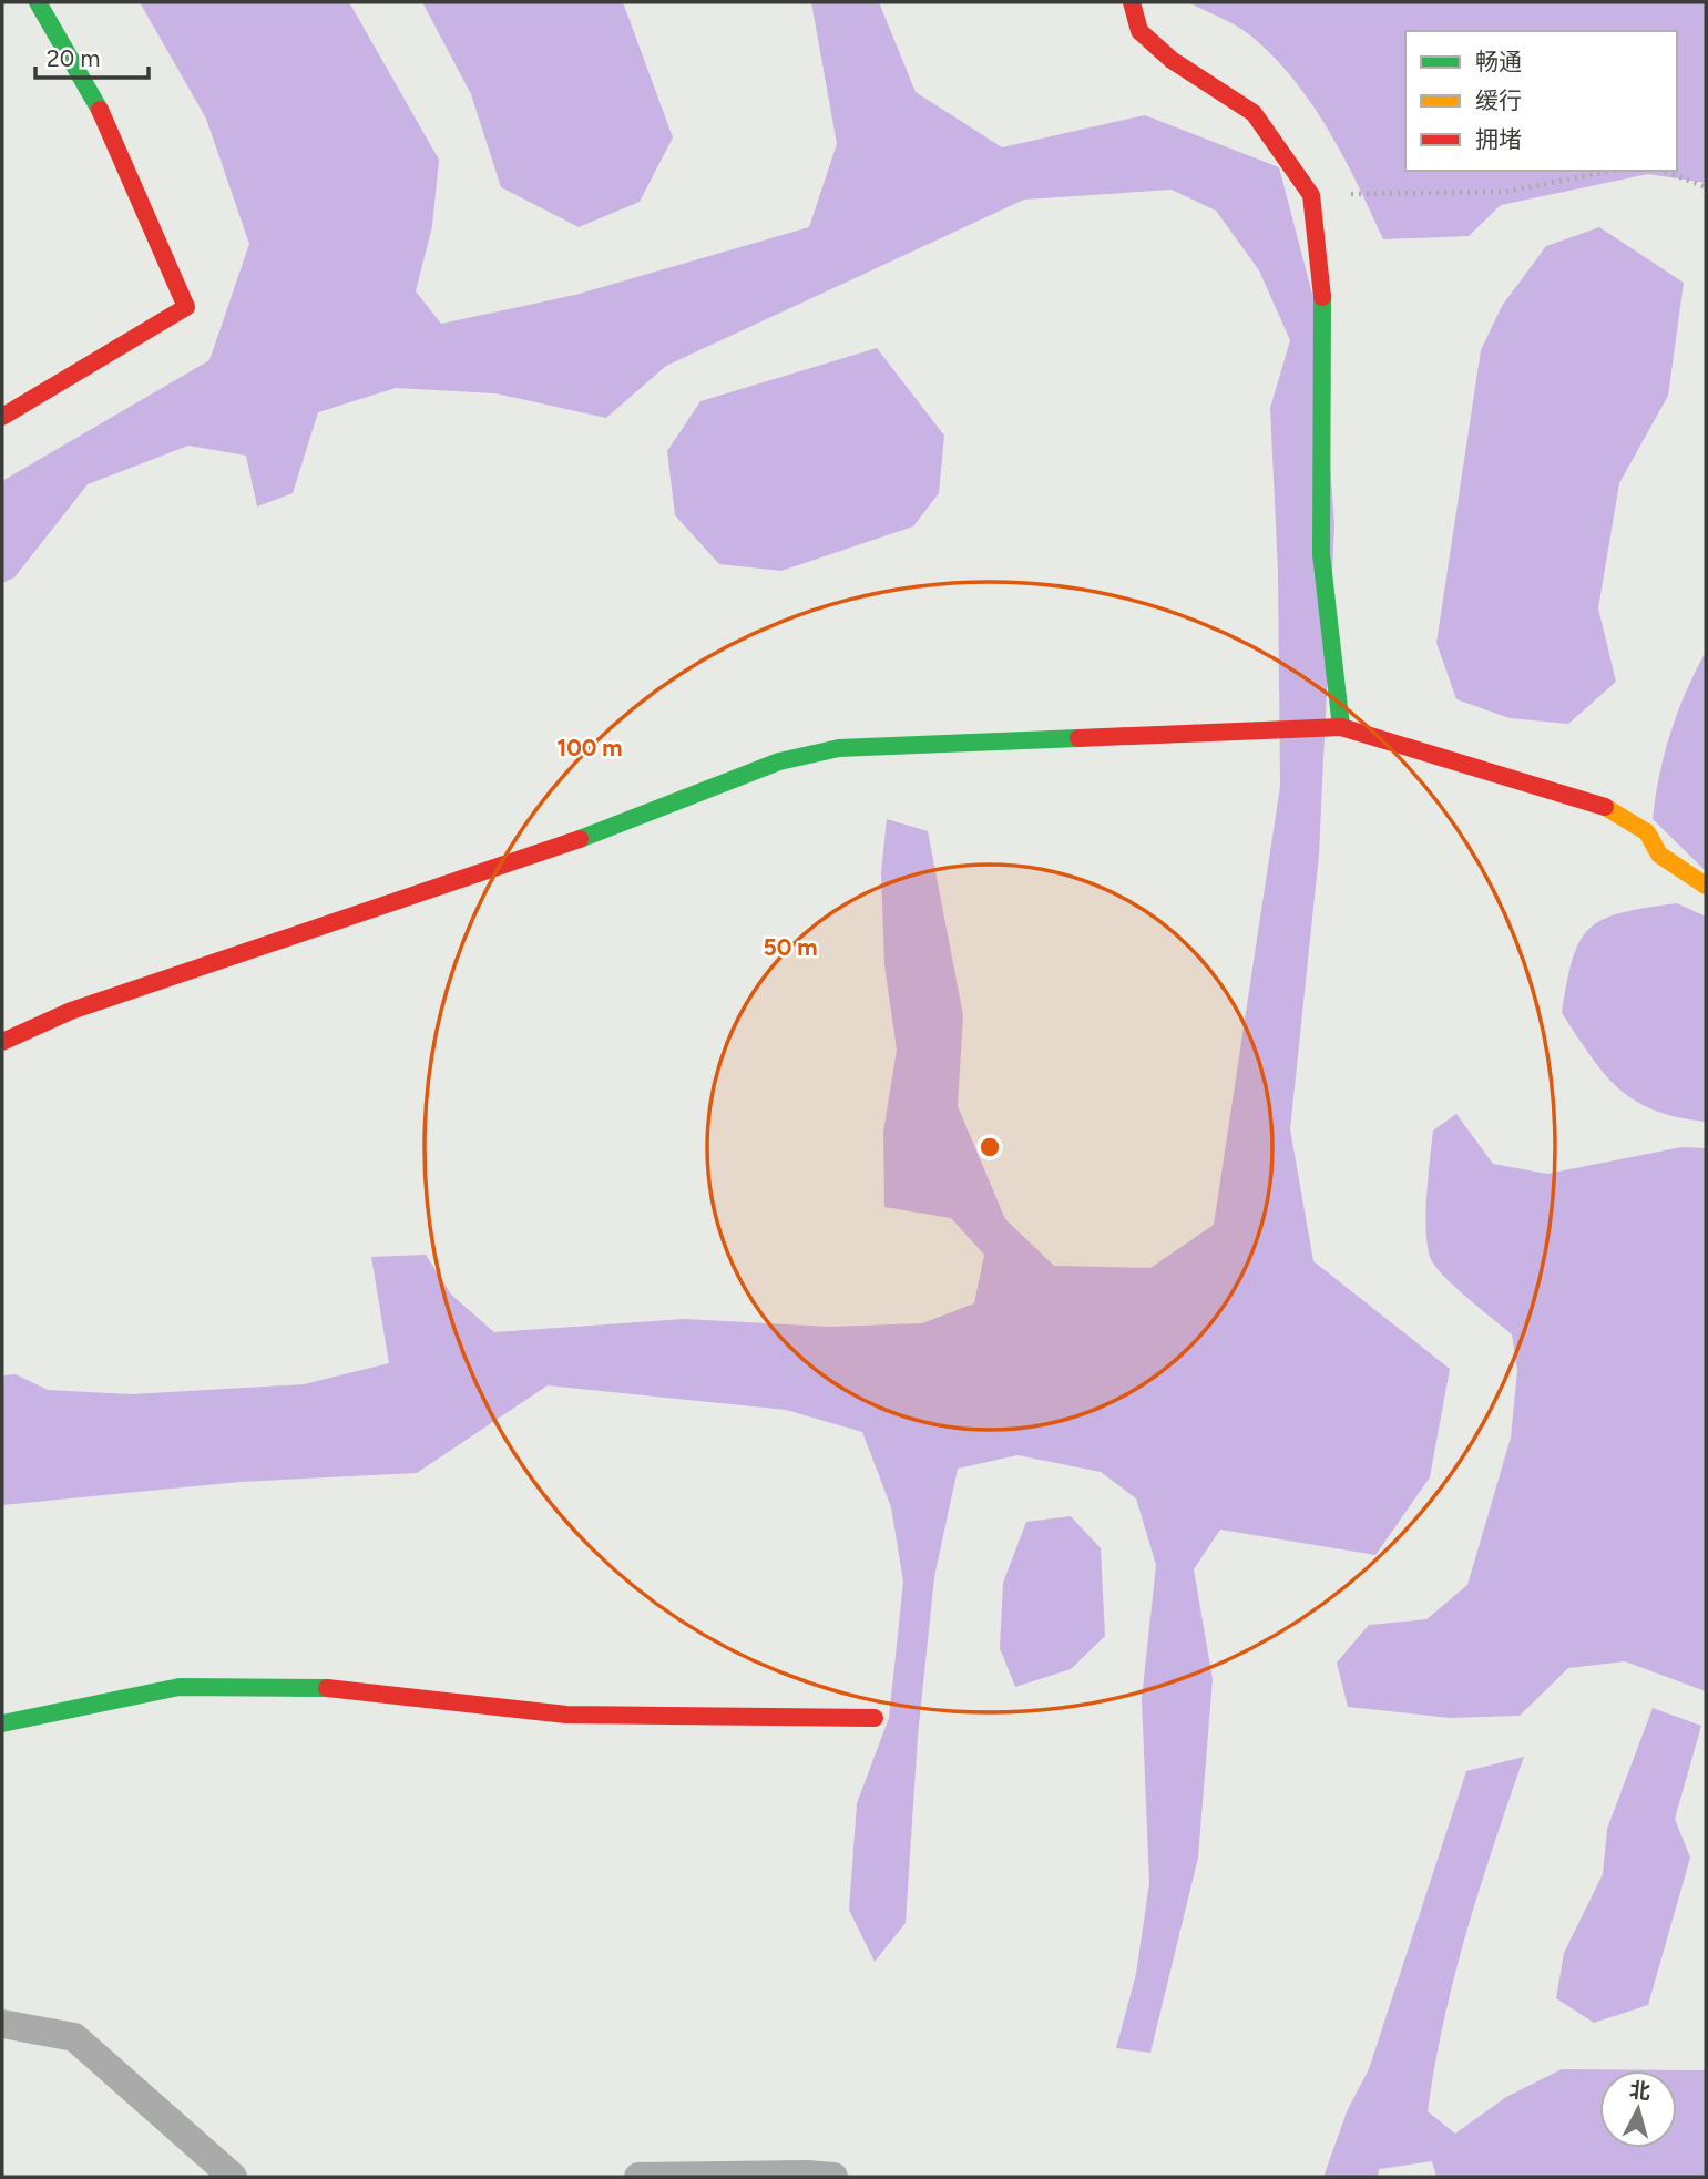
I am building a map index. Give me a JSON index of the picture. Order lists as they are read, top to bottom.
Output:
{
  "legend": ["畅通", "缓行", "拥堵"],
  "scale_bar": "20 m",
  "north": "top",
  "rings": ["100 m", "50 m"]
}
